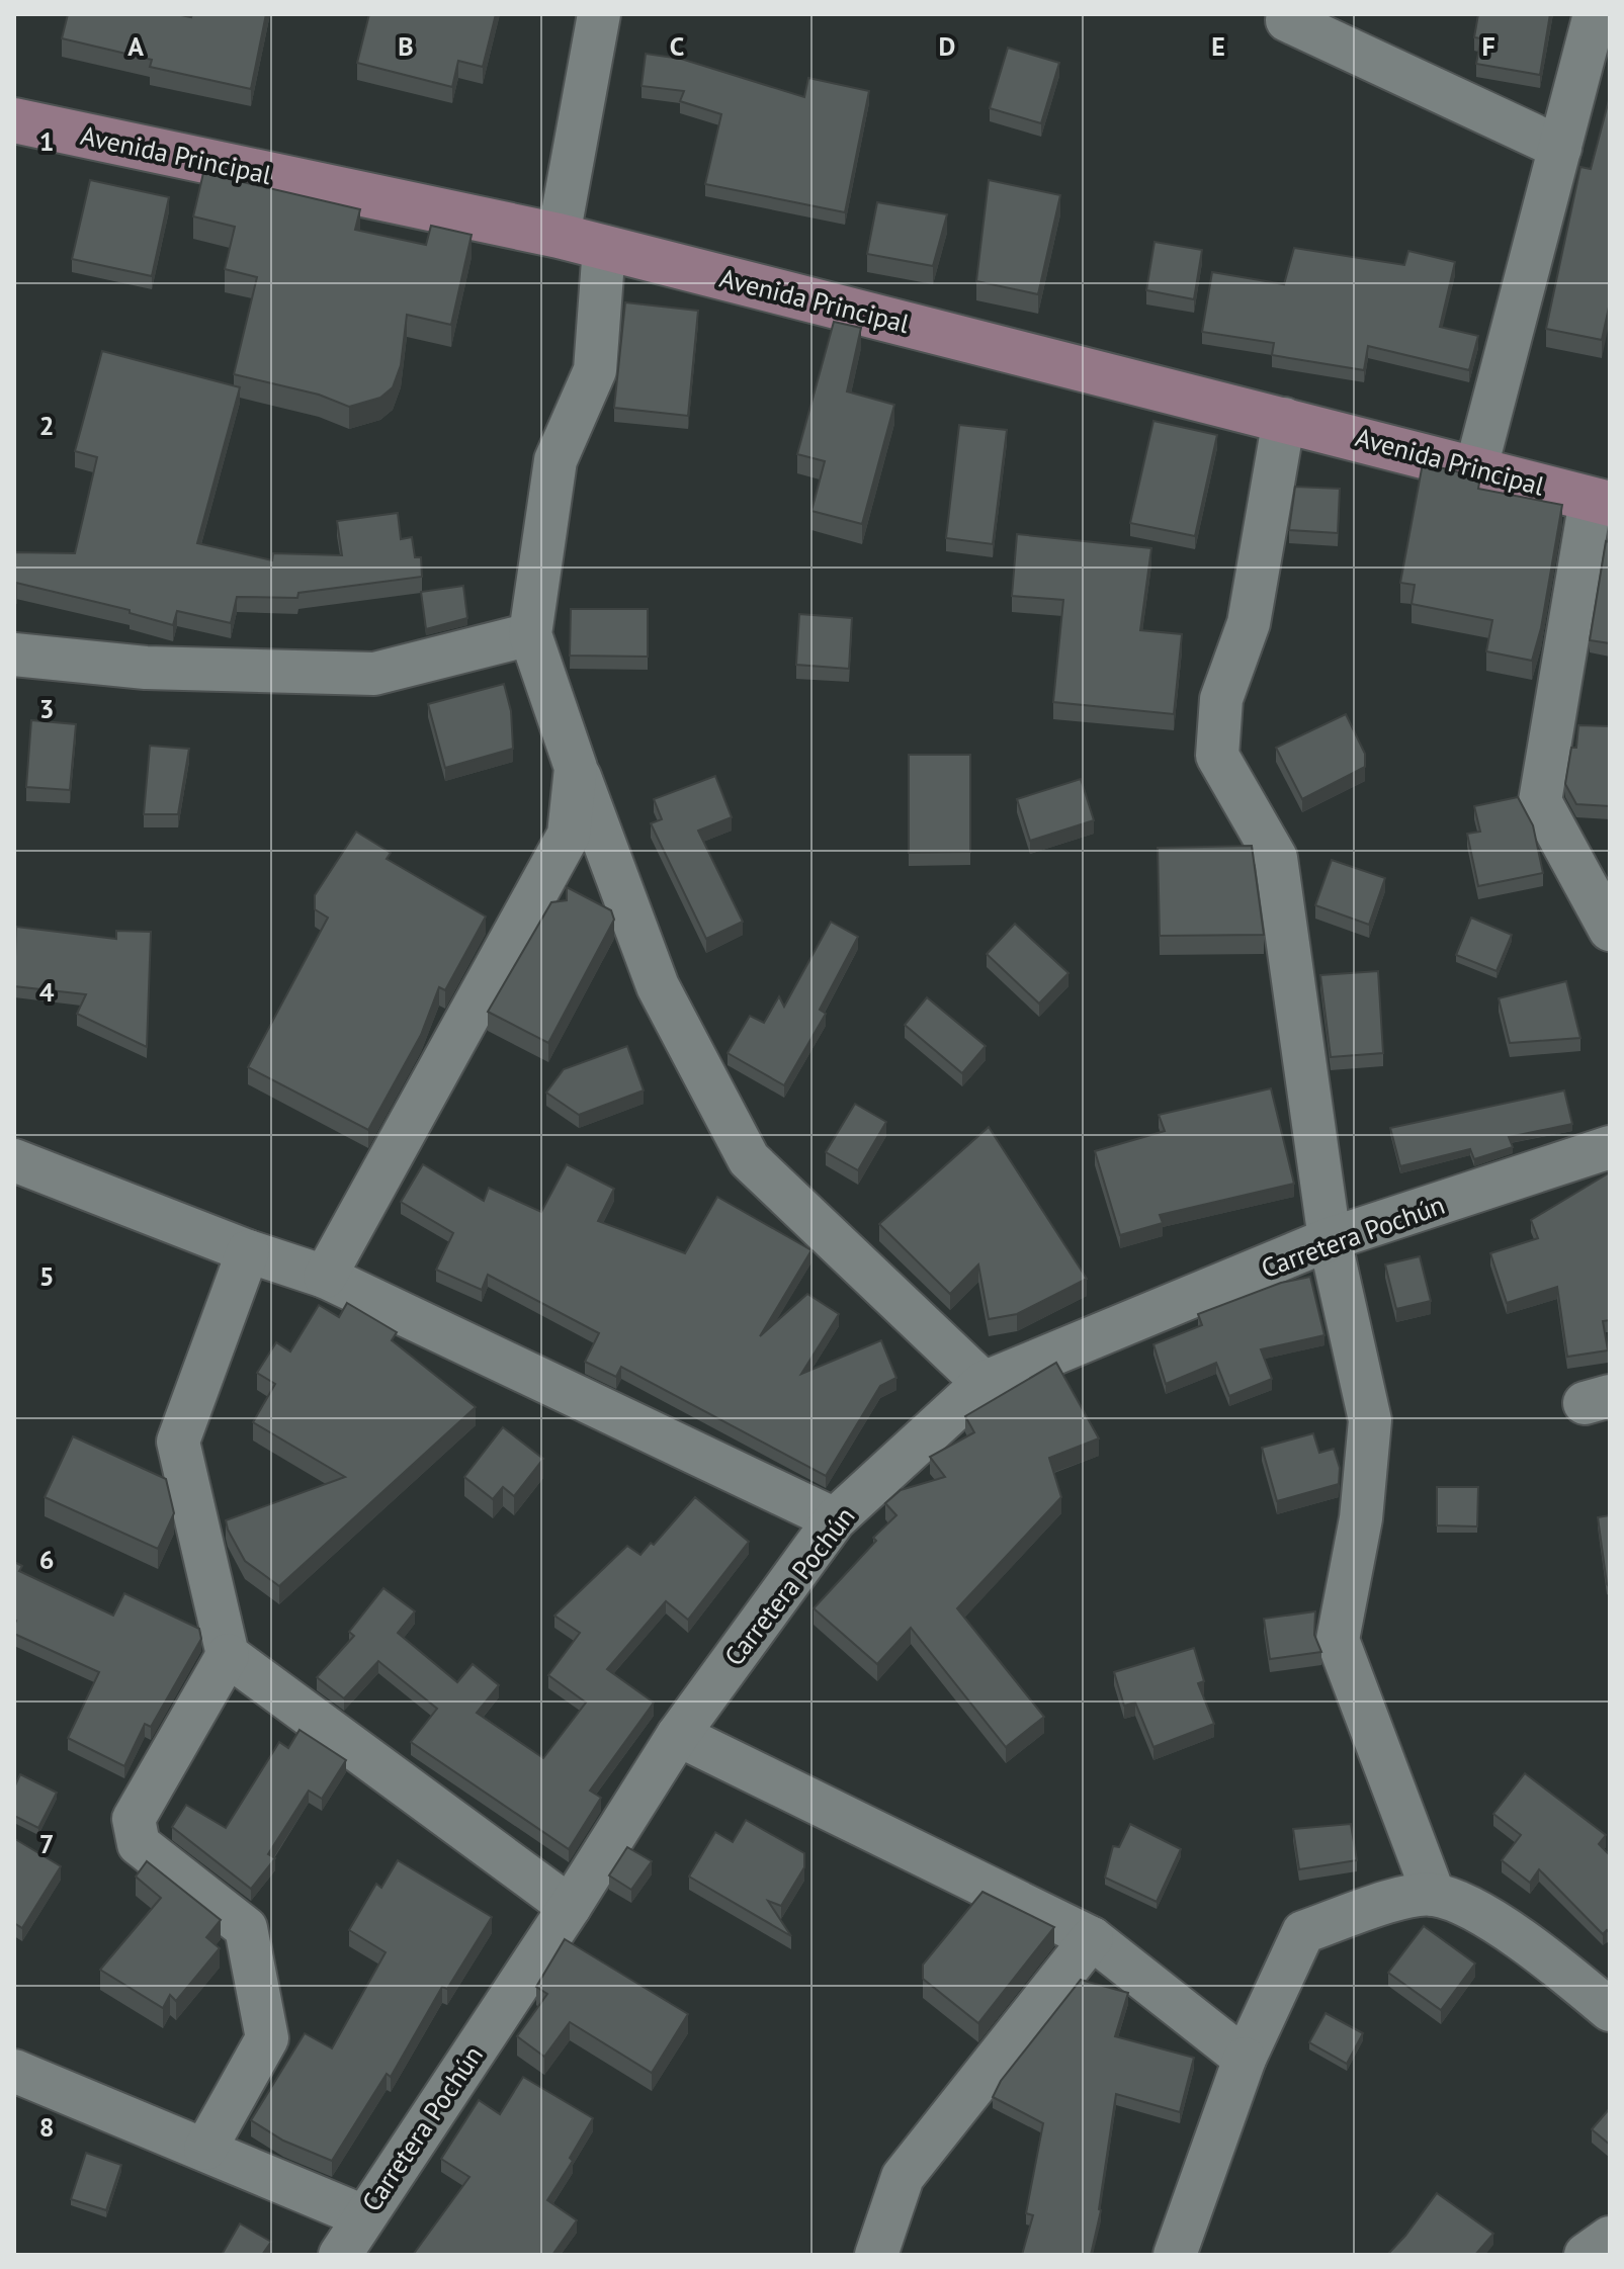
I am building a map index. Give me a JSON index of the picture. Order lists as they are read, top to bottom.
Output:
{
  "streets": {
    "main road": ["Avenida Principal"],
    "street": ["Carretera Pochún"]
  },
  "grid": {
    "columns": [
      "A",
      "B",
      "C",
      "D",
      "E",
      "F"
    ],
    "rows": [
      "1",
      "2",
      "3",
      "4",
      "5",
      "6",
      "7",
      "8"
    ]
  }
}
